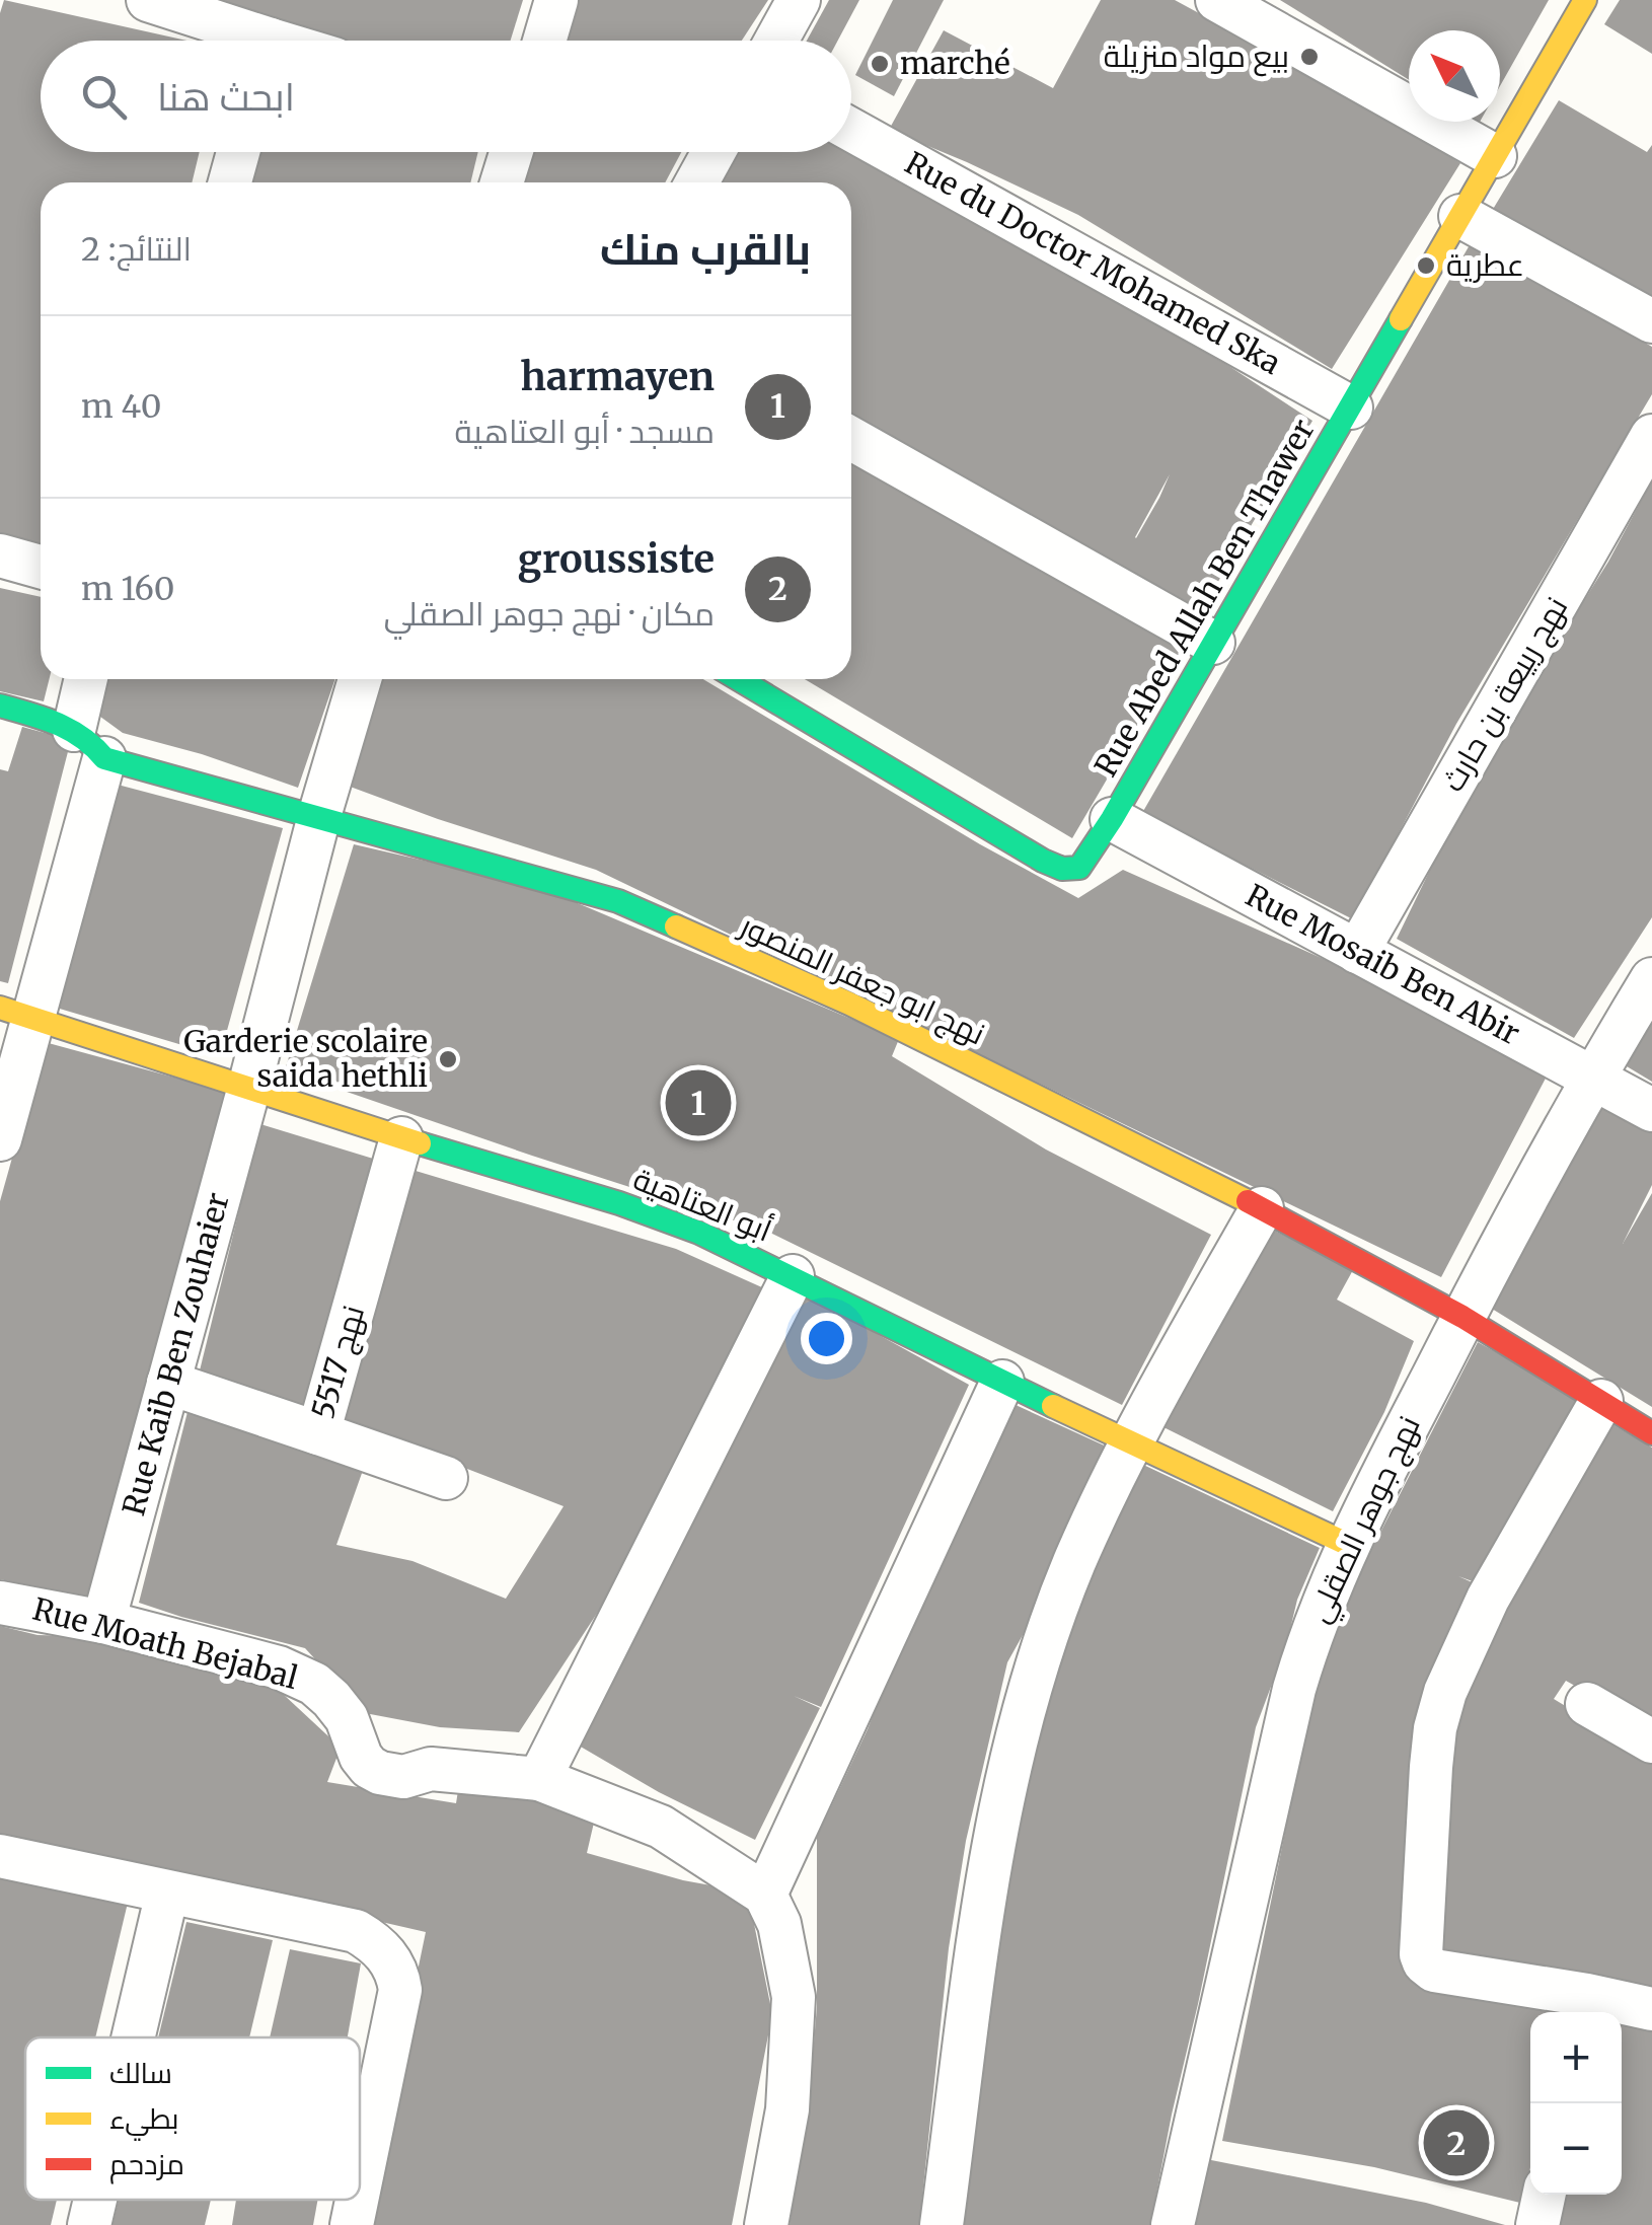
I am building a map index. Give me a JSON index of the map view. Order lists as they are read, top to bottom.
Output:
{
  "streets": {
    "street": [
      "Rue du Doctor Mohamed Ska",
      "Rue Abed Allah Ben Thawer",
      "نهج ربيعة بن حارث",
      "Rue Mosaib Ben Abir",
      "نهج ابو جعفر المنصور",
      "أبو العتاهية",
      "Rue Kaib Ben Zouhaier",
      "نهج 5517",
      "نهج جوهر الصقلي",
      "Rue Moath Bejabal"
    ]
  },
  "crossings": [
    ["Rue du Doctor Mohamed Ska", "Rue Abed Allah Ben Thawer"],
    ["Rue Abed Allah Ben Thawer", "Rue Mosaib Ben Abir"],
    ["نهج ربيعة بن حارث", "Rue Mosaib Ben Abir"],
    ["Rue Mosaib Ben Abir", "نهج جوهر الصقلي"],
    ["نهج ابو جعفر المنصور", "Rue Kaib Ben Zouhaier"],
    ["نهج ابو جعفر المنصور", "نهج جوهر الصقلي"],
    ["أبو العتاهية", "Rue Kaib Ben Zouhaier"],
    ["أبو العتاهية", "نهج 5517"],
    ["أبو العتاهية", "نهج جوهر الصقلي"],
    ["Rue Kaib Ben Zouhaier", "نهج 5517"],
    ["Rue Kaib Ben Zouhaier", "Rue Moath Bejabal"]
  ],
  "places": [
    "بيع مواد منزيلة",
    "marché",
    "عطرية",
    "Garderie scolaire saida hethli"
  ],
  "legend": ["سالك", "بطيء", "مزدحم"],
  "north": "top left",
  "page": {
    "search": "ابحث هنا",
    "heading": ["بالقرب منك", "النتائج: 2"],
    "list": [
      {
        "mark": "1",
        "name": "harmayen",
        "note": "مسجد · أبو العتاهية",
        "value": "40 m"
      },
      {
        "mark": "2",
        "name": "groussiste",
        "note": "مكان · نهج جوهر الصقلي",
        "value": "160 m"
      }
    ],
    "pins": ["1", "2"],
    "map_buttons": ["+", "−"]
  }
}
